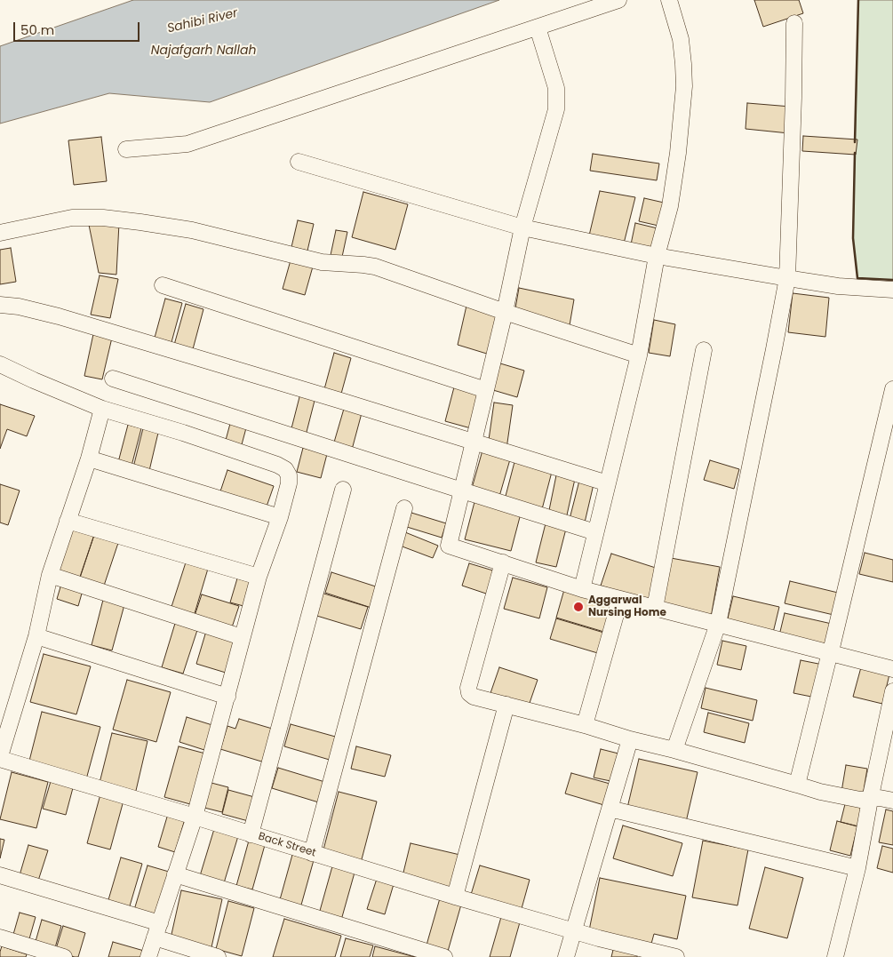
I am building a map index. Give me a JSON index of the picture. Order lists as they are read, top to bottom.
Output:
{
  "streets": {
    "street": ["Back Street"]
  },
  "water": ["Sahibi River", "Najafgarh Nallah"],
  "places": ["Aggarwal Nursing Home"],
  "scale_bar": "50 m"
}
